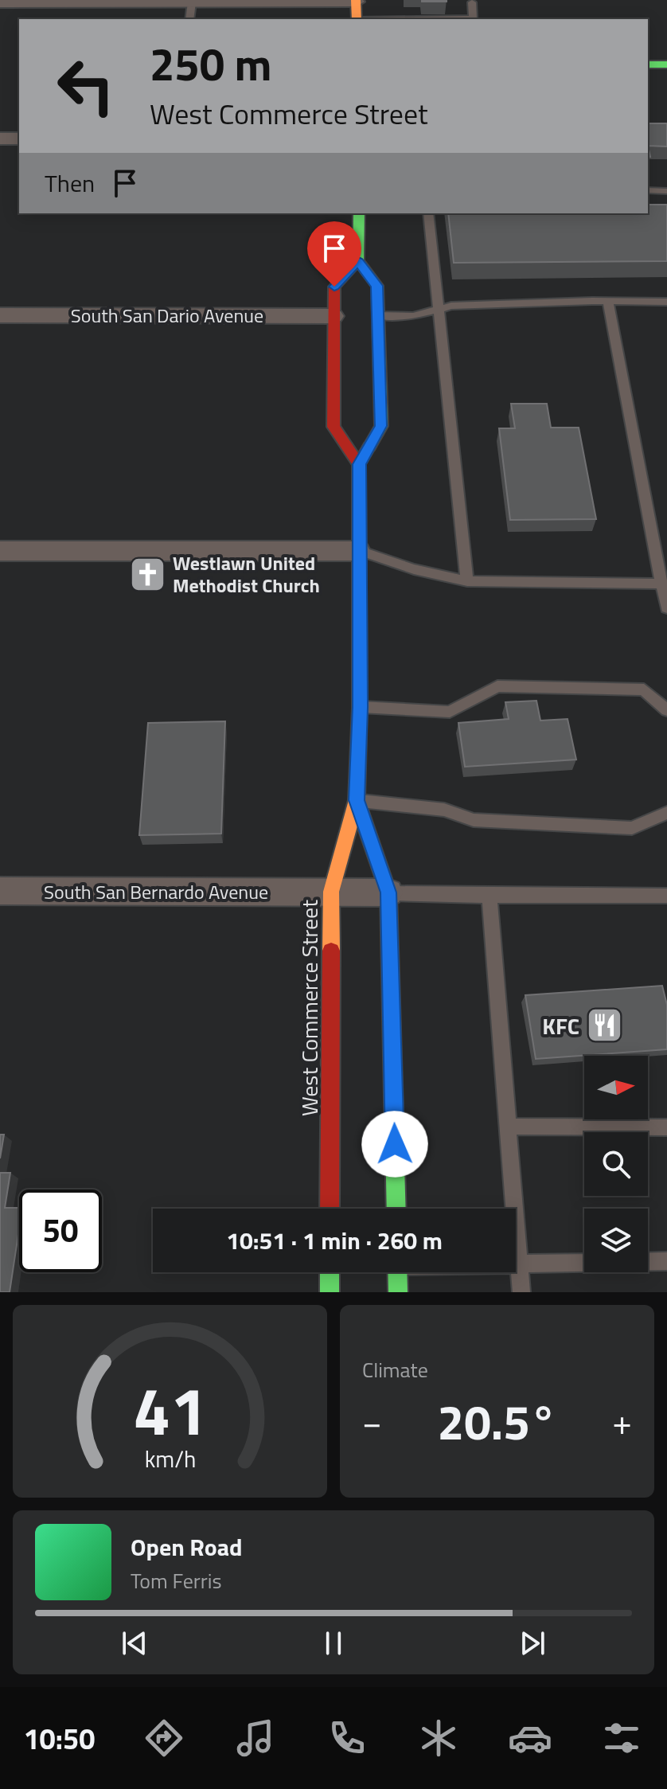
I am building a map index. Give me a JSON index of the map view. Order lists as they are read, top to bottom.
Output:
{
  "streets": {
    "main road": ["West Commerce Street"],
    "street": ["South San Dario Avenue", "South San Bernardo Avenue"]
  },
  "crossings": [
    ["South San Bernardo Avenue", "West Commerce Street"]
  ],
  "places": {
    "church": ["Westlawn United Methodist Church"],
    "restaurant": ["KFC"]
  },
  "north": "right",
  "page": {
    "turn": ["250 m", "West Commerce Street"],
    "then": "Then",
    "limit": "50",
    "trip": "10:51 · 1 min · 260 m",
    "tile": "Climate",
    "heat": ["−", "20.5°", "+"],
    "song": ["Open Road", "Tom Ferris"],
    "tabs": "10:50",
    "gauge": ["41", "km/h"]
  }
}
